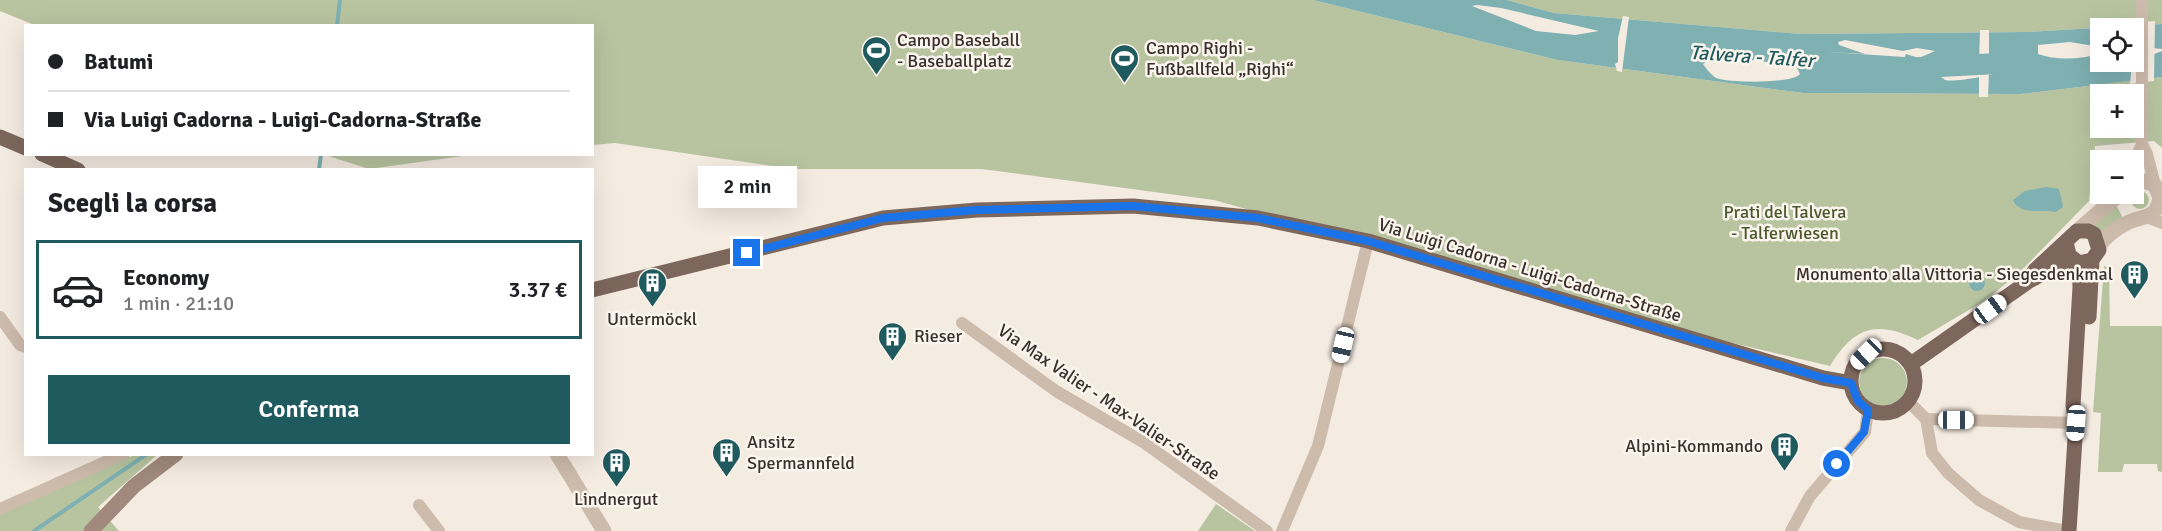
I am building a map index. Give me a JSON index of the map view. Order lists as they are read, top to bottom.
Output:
{
  "streets": {
    "main road": ["Via Luigi Cadorna - Luigi-Cadorna-Straße"],
    "street": ["Via Max Valier - Max-Valier-Straße"]
  },
  "water": ["Talvera - Talfer"],
  "parks": ["Prati del Talvera - Talferwiesen"],
  "places": {
    "sports": ["Campo Baseball - Baseballplatz", "Campo Righi - Fußballfeld „Righi“"],
    "building": [
      "Monumento alla Vittoria - Siegesdenkmal",
      "Untermöckl",
      "Rieser",
      "Alpini-Kommando",
      "Ansitz Spermannfeld",
      "Lindnergut"
    ]
  },
  "page": {
    "map_buttons": ["+", "−"],
    "banner": ["Batumi", "Via Luigi Cadorna - Luigi-Cadorna-Straße"],
    "bubble": "2 min",
    "heading": "Scegli la corsa",
    "list": [
      {
        "name": "Economy",
        "note": "1 min · 21:10",
        "value": "3.37 €"
      }
    ],
    "buttons": "Conferma"
  }
}
